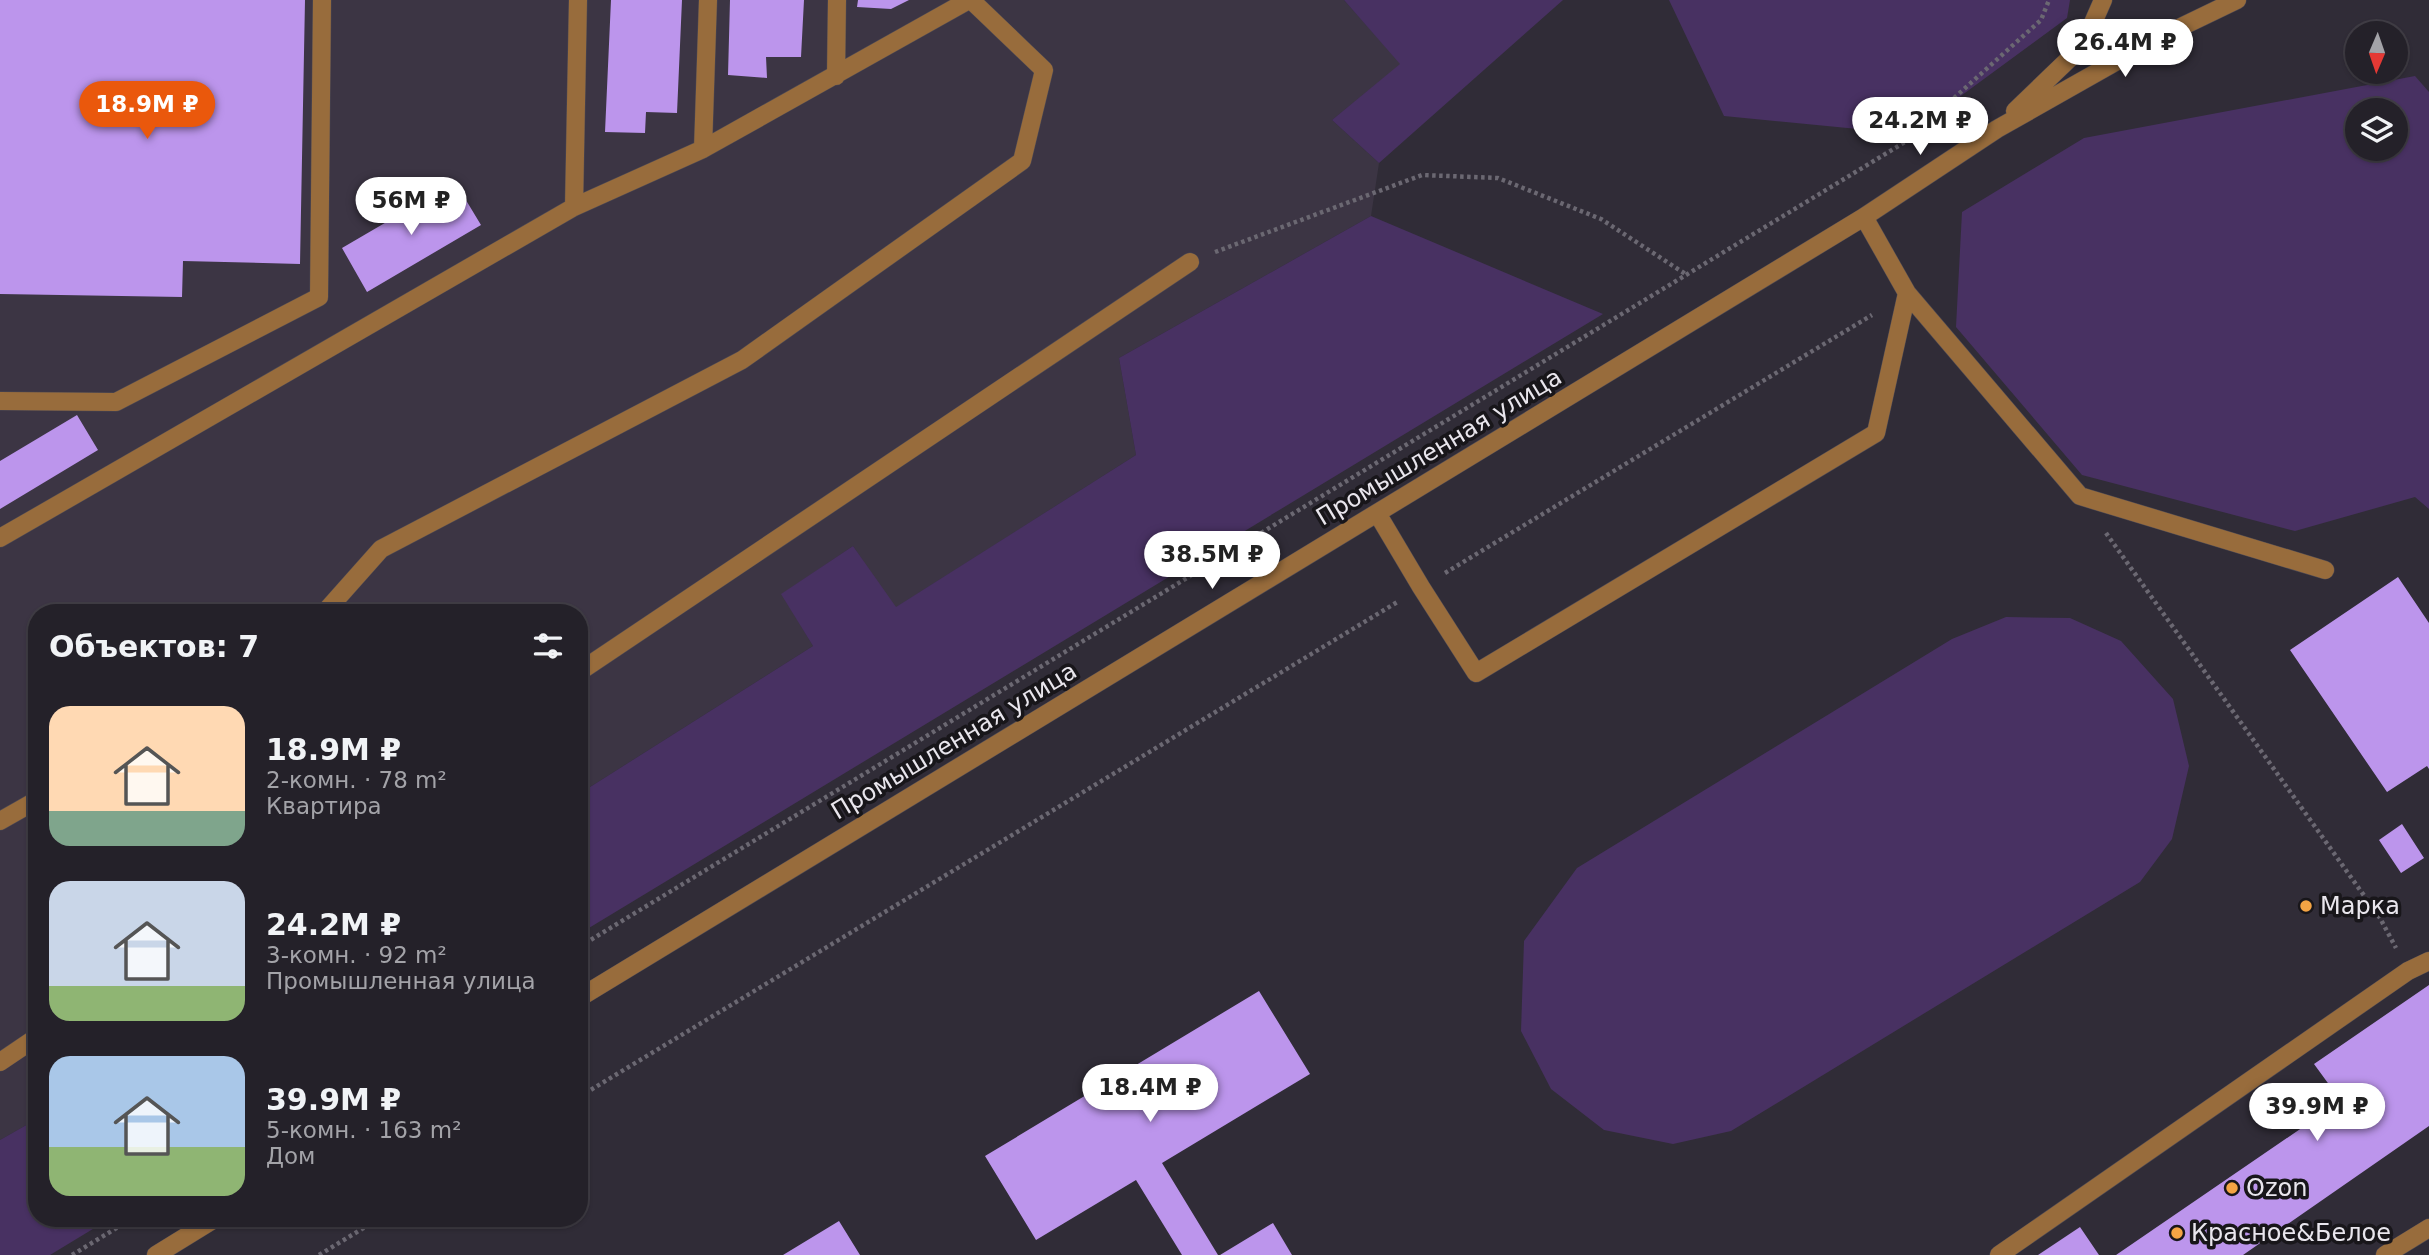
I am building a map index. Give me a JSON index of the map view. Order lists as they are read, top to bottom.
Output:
{
  "streets": {
    "street": ["Промышленная улица"]
  },
  "places": ["Марка", "Ozon", "Красное&Белое"],
  "north": "bottom",
  "page": {
    "price": [
      "26.4M ₽",
      "18.9M ₽",
      "24.2M ₽",
      "56M ₽",
      "38.5M ₽",
      "18.4M ₽",
      "39.9M ₽"
    ],
    "heading": "Объектов: 7",
    "list": [
      {
        "name": "18.9M ₽",
        "note": "2-комн. · 78 m² · Квартира"
      },
      {
        "name": "24.2M ₽",
        "note": "3-комн. · 92 m² · Промышленная улица"
      },
      {
        "name": "39.9M ₽",
        "note": "5-комн. · 163 m² · Дом"
      }
    ]
  }
}
